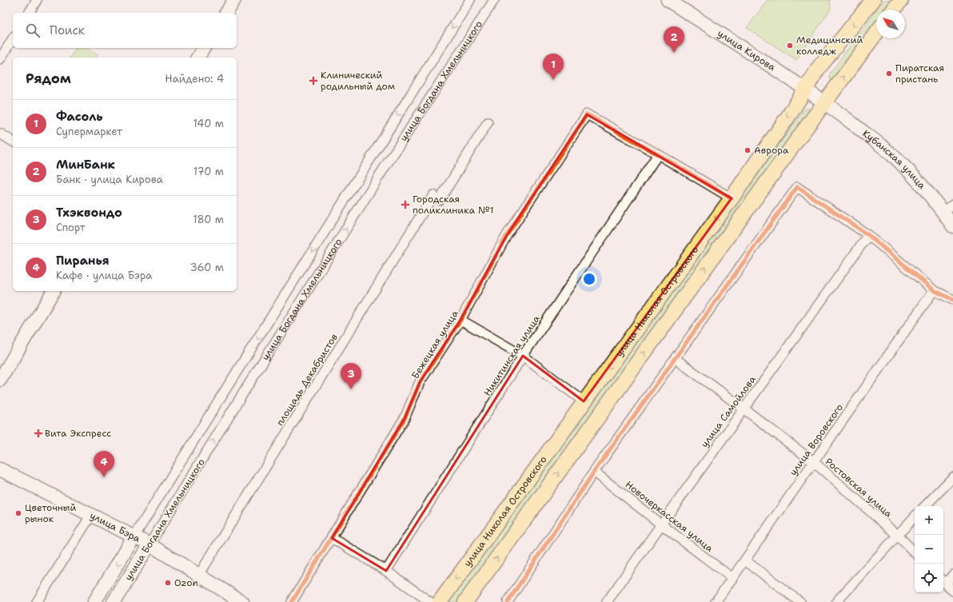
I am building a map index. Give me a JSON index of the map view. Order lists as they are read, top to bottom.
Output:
{
  "streets": {
    "main road": [
      "улица Кирова",
      "улица Богдана Хмельницкого",
      "Кубанская улица",
      "улица Николая Островского",
      "улица Бэра"
    ],
    "street": [
      "Бежецкая улица",
      "Никитинская улица",
      "площадь Декабристов",
      "улица Самойлова",
      "улица Воровского",
      "Ростовская улица",
      "Новочеркасская улица"
    ]
  },
  "crossings": [
    ["улица Кирова", "Кубанская улица"],
    ["улица Кирова", "улица Николая Островского"],
    ["улица Богдана Хмельницкого", "улица Бэра"],
    ["Кубанская улица", "улица Николая Островского"],
    ["Бежецкая улица", "Никитинская улица"],
    ["площадь Декабристов", "улица Бэра"],
    ["улица Самойлова", "Ростовская улица"],
    ["улица Самойлова", "Новочеркасская улица"],
    ["улица Воровского", "Ростовская улица"],
    ["улица Воровского", "Новочеркасская улица"]
  ],
  "places": {
    "other": [
      "Медицинский колледж",
      "Пиратская пристань",
      "Аврора",
      "Цветочный рынок",
      "Ozon"
    ],
    "health": ["Клинический родильный дом", "Городская поликлиника №1", "Вита Экспресс"]
  },
  "north": "top left",
  "page": {
    "search": "Поиск",
    "pins": [
      "2",
      "1",
      "3",
      "4"
    ],
    "heading": ["Рядом", "Найдено: 4"],
    "list": [
      {
        "mark": "1",
        "name": "Фасоль",
        "note": "Супермаркет",
        "value": "140 m"
      },
      {
        "mark": "2",
        "name": "МинБанк",
        "note": "Банк · улица Кирова",
        "value": "170 m"
      },
      {
        "mark": "3",
        "name": "Тхэквондо",
        "note": "Спорт",
        "value": "180 m"
      },
      {
        "mark": "4",
        "name": "Пиранья",
        "note": "Кафе · улица Бэра",
        "value": "360 m"
      }
    ],
    "map_buttons": ["+", "−"]
  }
}
